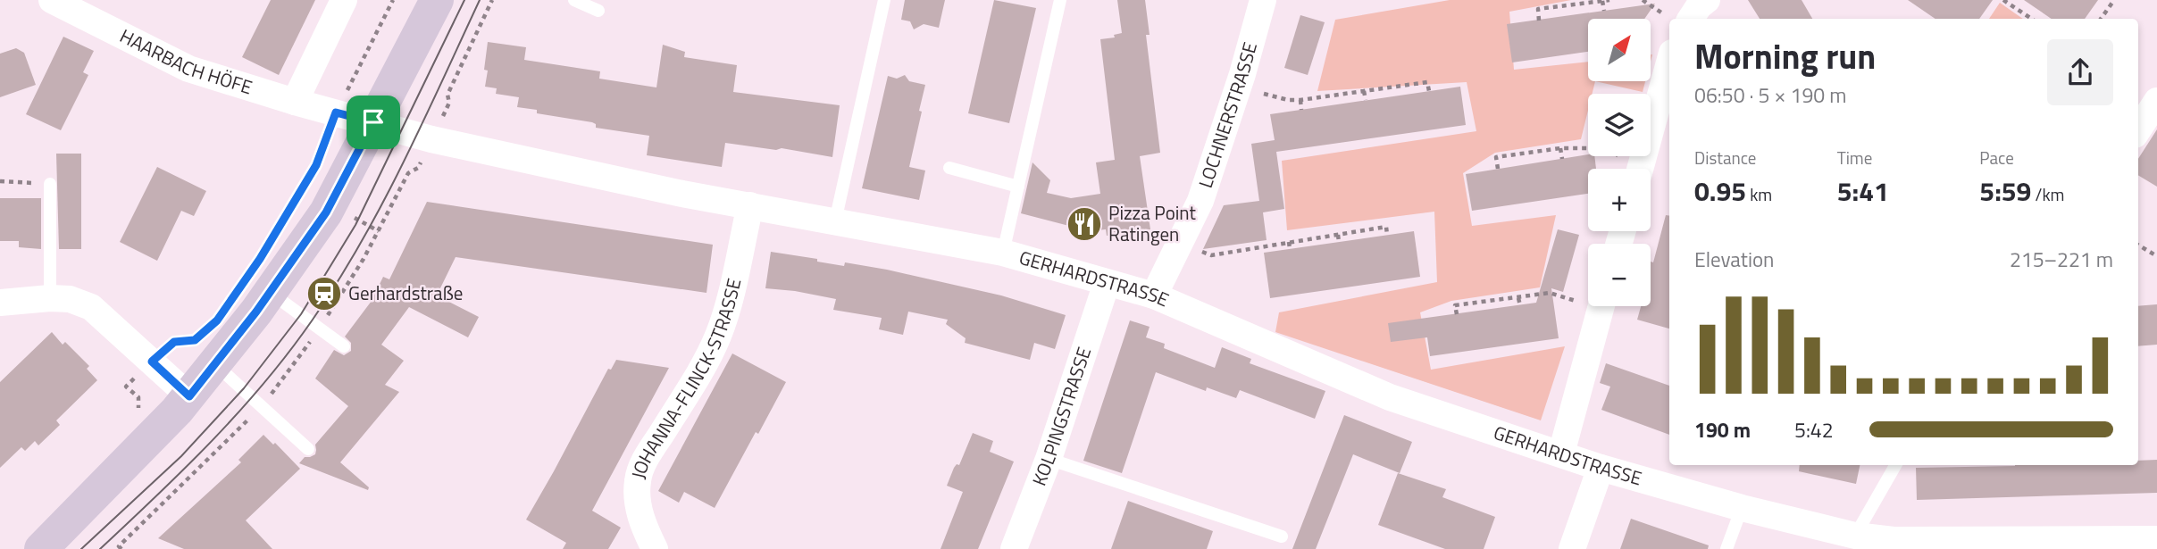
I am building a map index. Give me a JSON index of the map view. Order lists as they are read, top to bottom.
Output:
{
  "streets": {
    "street": [
      "HAARBACH HÖFE",
      "LOCHNERSTRASSE",
      "GERHARDSTRASSE",
      "JOHANNA-FLINCK-STRASSE",
      "KOLPINGSTRASSE"
    ]
  },
  "crossings": [
    ["HAARBACH HÖFE", "GERHARDSTRASSE"],
    ["LOCHNERSTRASSE", "GERHARDSTRASSE"],
    ["GERHARDSTRASSE", "JOHANNA-FLINCK-STRASSE"],
    ["GERHARDSTRASSE", "KOLPINGSTRASSE"]
  ],
  "places": {
    "restaurant": ["Pizza Point Ratingen"],
    "station": ["Gerhardstraße"]
  },
  "north": "top right",
  "page": {
    "map_buttons": ["+", "−"],
    "heading": ["Morning run", "06:50 · 5 × 190 m"],
    "stats": [
      ["Distance", "0.95 km"],
      ["Time", "5:41"],
      ["Pace", "5:59 /km"]
    ],
    "chart": ["Elevation", "215–221 m"],
    "list": [
      {
        "name": "190 m",
        "note": "5:42"
      }
    ]
  }
}
